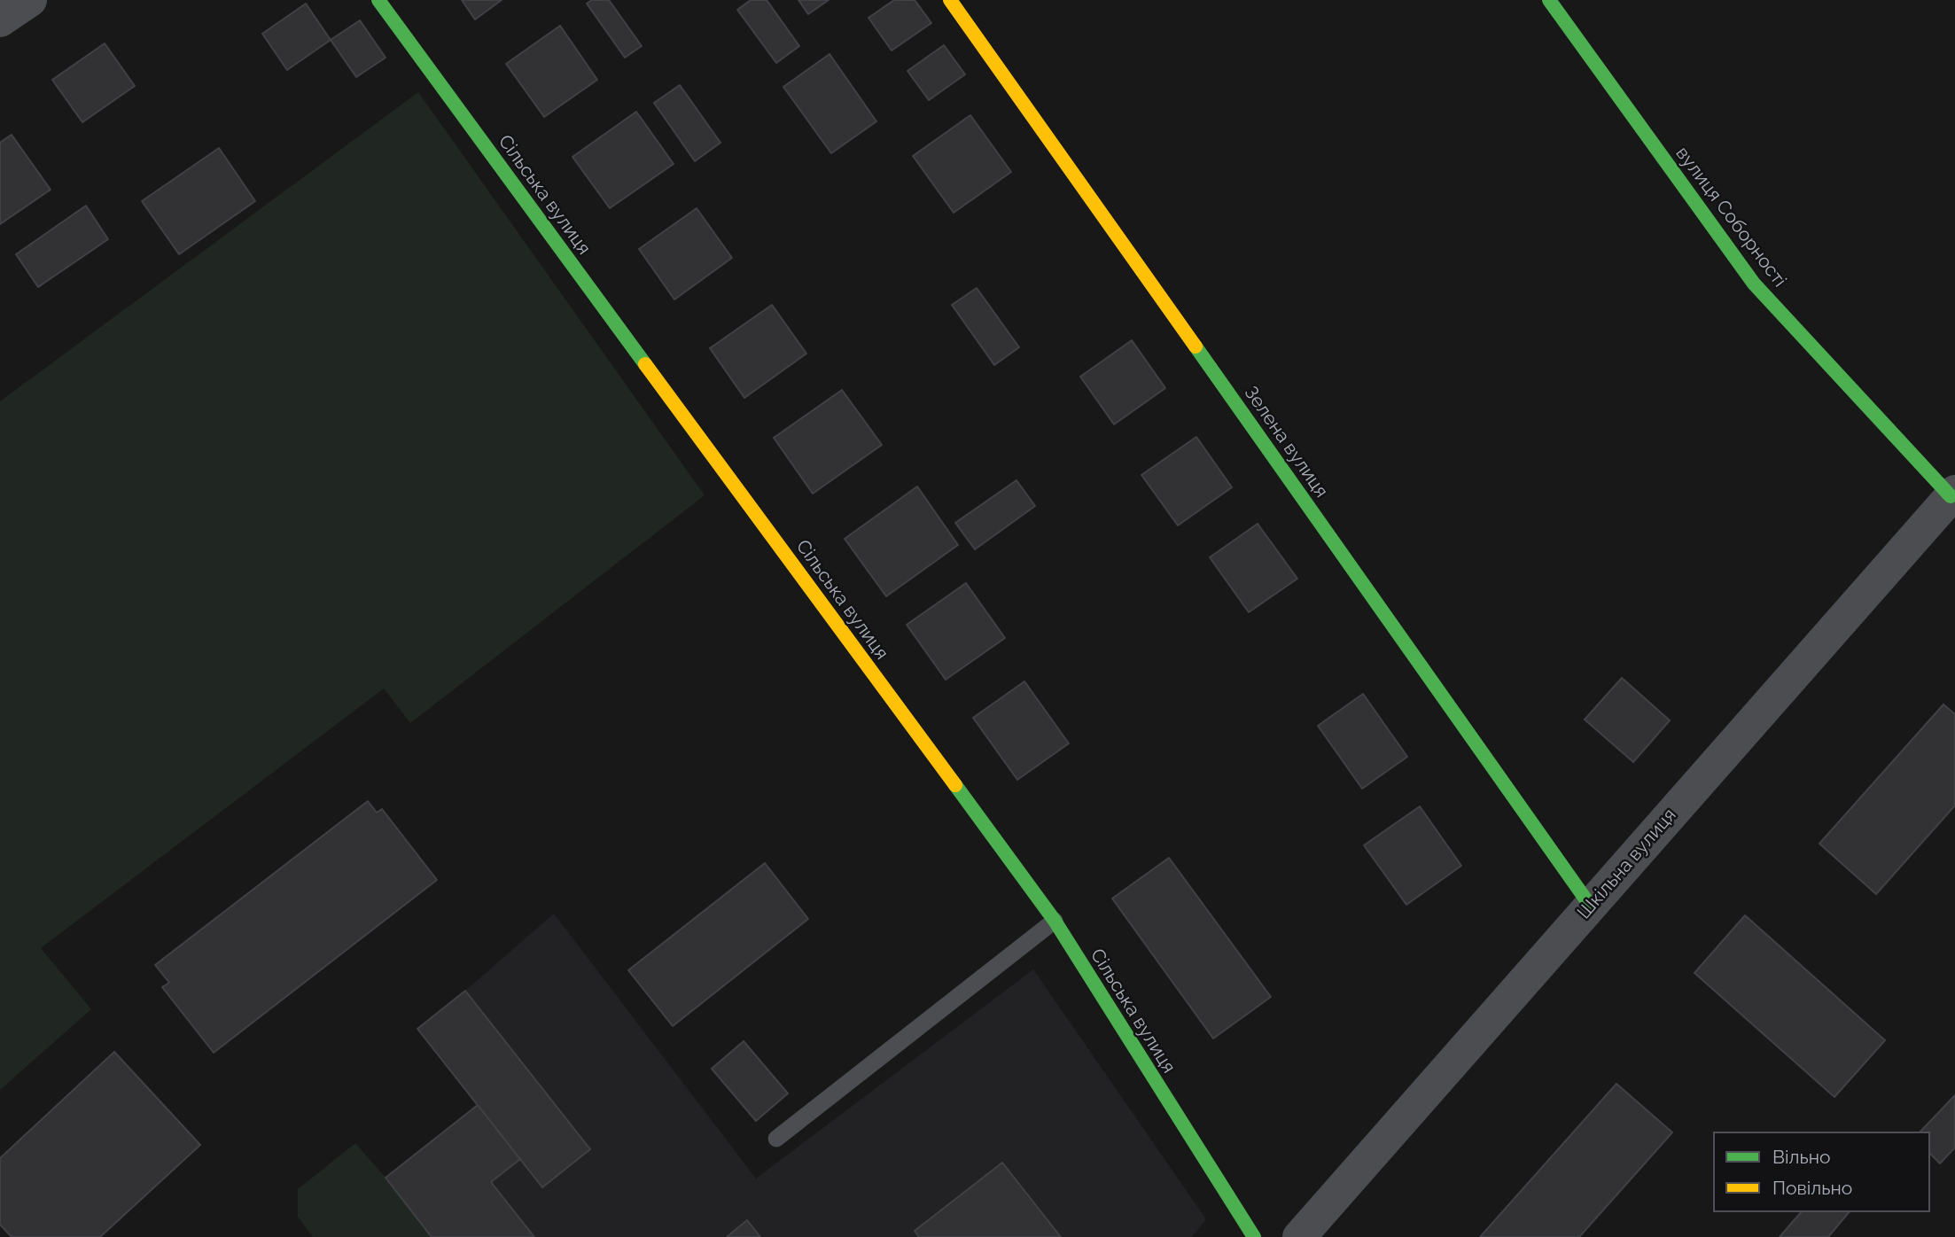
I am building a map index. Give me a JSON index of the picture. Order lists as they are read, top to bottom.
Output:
{
  "streets": {
    "street": [
      "Сільська вулиця",
      "вулиця Соборності",
      "Зелена вулиця",
      "Шкільна вулиця"
    ]
  },
  "crossings": [
    ["вулиця Соборності", "Шкільна вулиця"],
    ["Зелена вулиця", "Шкільна вулиця"]
  ],
  "legend": ["Вільно", "Повільно"]
}
